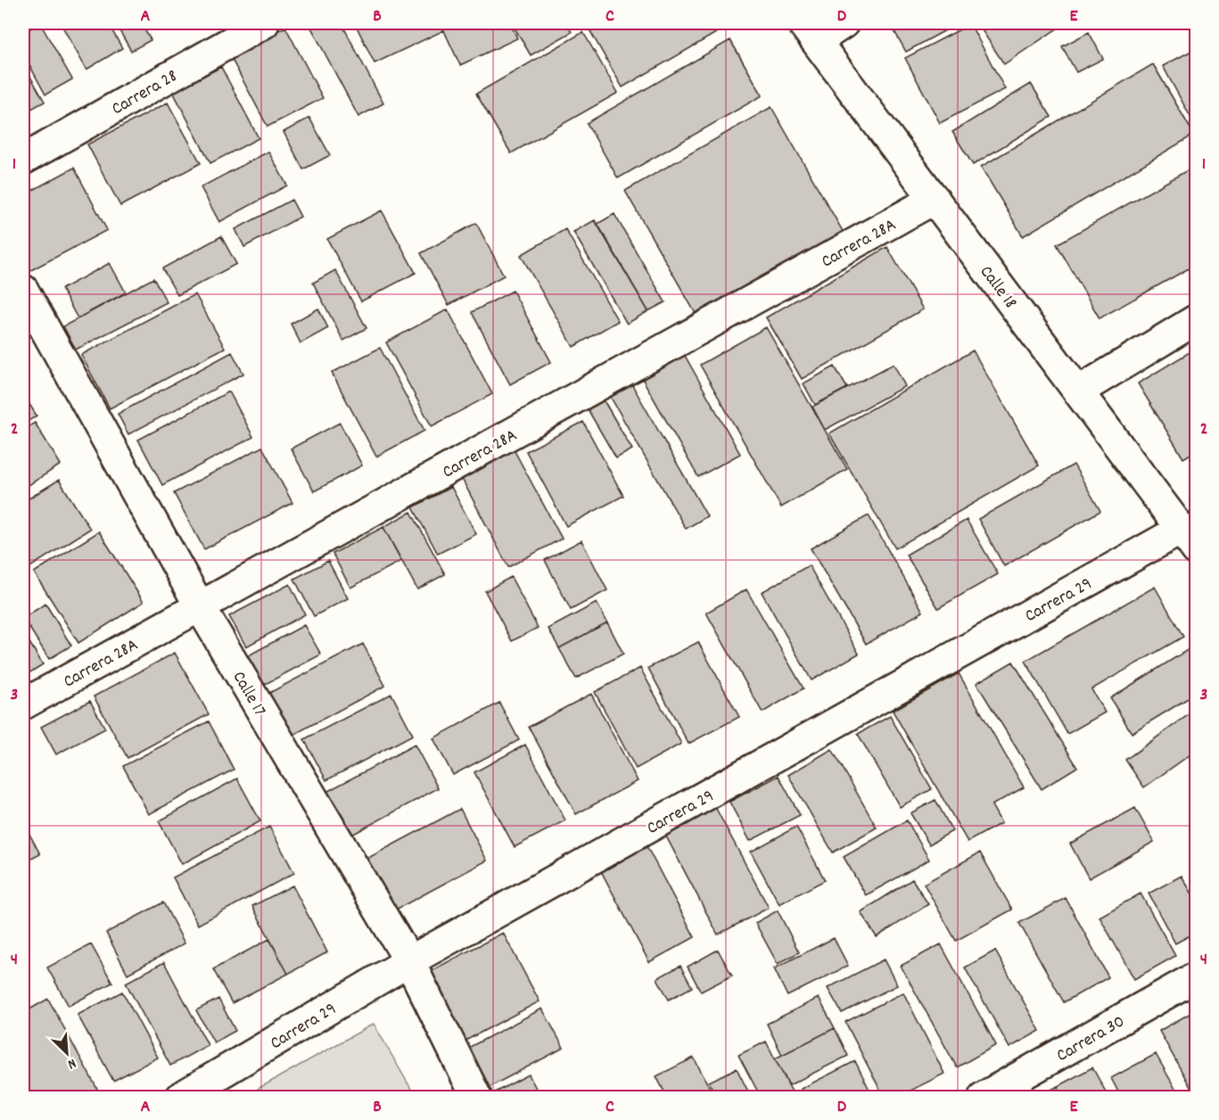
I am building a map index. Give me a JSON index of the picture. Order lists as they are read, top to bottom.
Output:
{
  "streets": {
    "street": [
      "Carrera 28",
      "Carrera 28A",
      "Calle 18",
      "Carrera 29",
      "Calle 17",
      "Carrera 30"
    ]
  },
  "crossings": [
    ["Carrera 28A", "Calle 18"],
    ["Carrera 28A", "Calle 17"],
    ["Calle 18", "Carrera 29"],
    ["Carrera 29", "Calle 17"]
  ],
  "north": "bottom right",
  "grid": {
    "columns": [
      "A",
      "B",
      "C",
      "D",
      "E"
    ],
    "rows": [
      "1",
      "2",
      "3",
      "4"
    ]
  }
}
